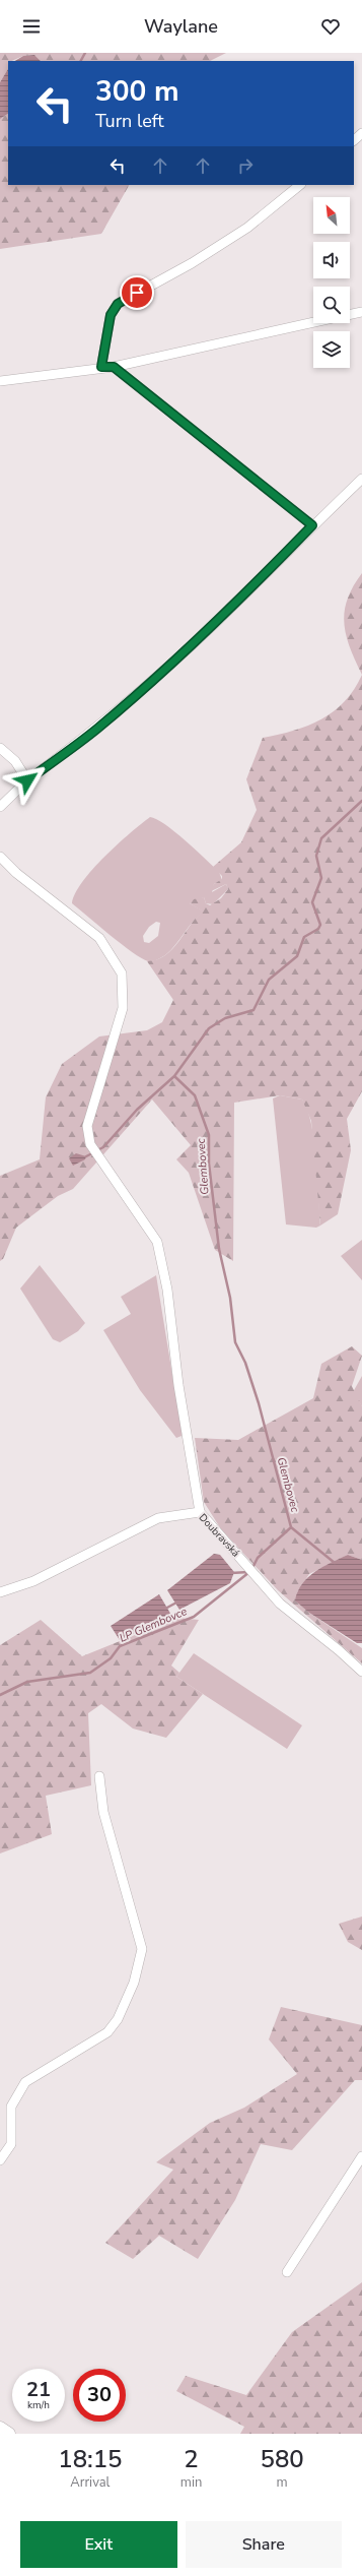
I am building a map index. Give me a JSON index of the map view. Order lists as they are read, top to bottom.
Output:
{
  "streets": {
    "street": ["Doubravská"]
  },
  "water": ["Glembovec", "LP Glembovce"],
  "north": "top left",
  "page": {
    "header": "Waylane",
    "turn": ["300 m", "Turn left"],
    "speed": "21 km/h",
    "limit": "30",
    "eta": [
      "18:15",
      "Arrival",
      "2",
      "min",
      "580",
      "m"
    ],
    "buttons": ["Exit", "Share"]
  }
}
